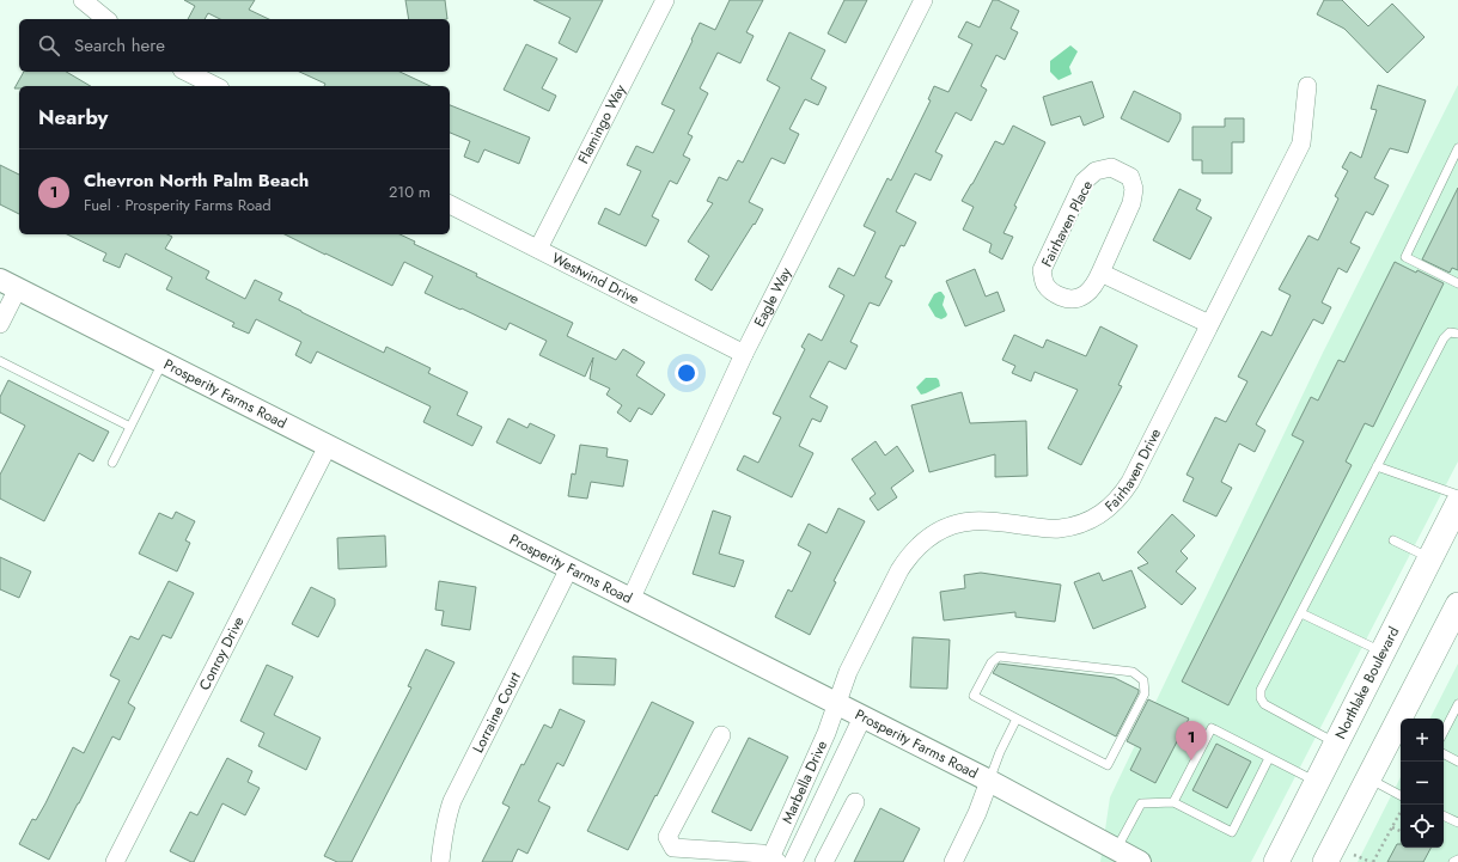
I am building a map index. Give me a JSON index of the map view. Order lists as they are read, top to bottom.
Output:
{
  "streets": {
    "main road": ["Northlake Boulevard"],
    "street": [
      "Flamingo Way",
      "Fairhaven Place",
      "Westwind Drive",
      "Eagle Way",
      "Prosperity Farms Road",
      "Fairhaven Drive",
      "Conroy Drive",
      "Lorraine Court",
      "Marbella Drive"
    ]
  },
  "crossings": [
    ["Flamingo Way", "Westwind Drive"],
    ["Westwind Drive", "Eagle Way"],
    ["Eagle Way", "Prosperity Farms Road"],
    ["Prosperity Farms Road", "Fairhaven Drive"],
    ["Prosperity Farms Road", "Conroy Drive"],
    ["Prosperity Farms Road", "Lorraine Court"],
    ["Prosperity Farms Road", "Marbella Drive"],
    ["Fairhaven Drive", "Marbella Drive"]
  ],
  "page": {
    "search": "Search here",
    "heading": "Nearby",
    "list": [
      {
        "mark": "1",
        "name": "Chevron North Palm Beach",
        "note": "Fuel · Prosperity Farms Road",
        "value": "210 m"
      }
    ],
    "map_buttons": ["+", "−"],
    "pins": "1"
  }
}
